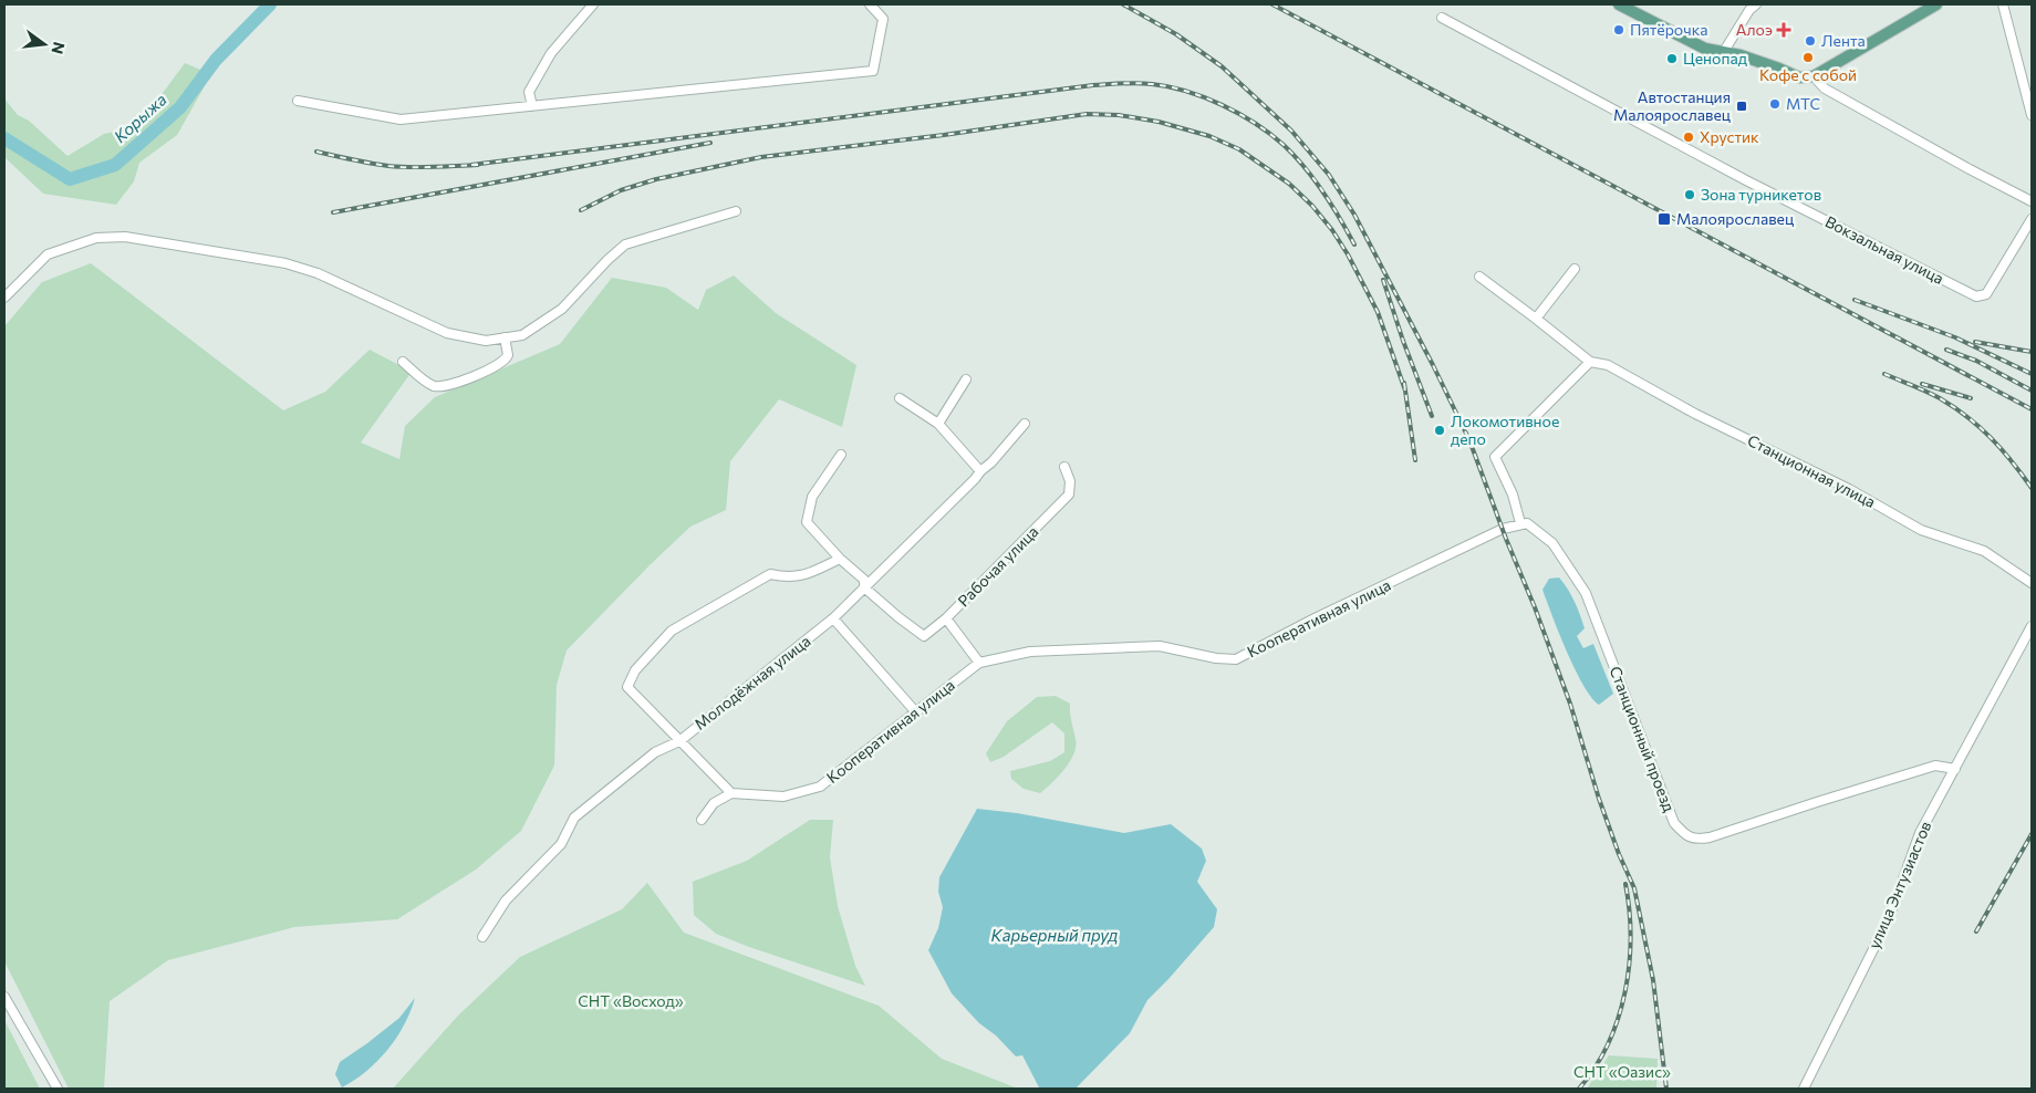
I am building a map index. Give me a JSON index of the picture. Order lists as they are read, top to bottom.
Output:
{
  "streets": {
    "street": [
      "Вокзальная улица",
      "Станционная улица",
      "Рабочая улица",
      "Кооперативная улица",
      "Молодёжная улица",
      "Станционный проезд",
      "улица Энтузиастов"
    ]
  },
  "crossings": [
    ["Рабочая улица", "Молодёжная улица"],
    ["Кооперативная улица", "Станционный проезд"],
    ["Станционный проезд", "улица Энтузиастов"]
  ],
  "water": ["Корыжа", "Карьерный пруд"],
  "parks": ["СНТ «Восход»", "СНТ «Оазис»"],
  "places": {
    "other": [
      "Пятёрочка",
      "Лента",
      "Кофе с собой",
      "Ценопад",
      "МТС",
      "Хрустик",
      "Зона турникетов",
      "Локомотивное депо"
    ],
    "health": ["Алоэ"],
    "transit": ["Автостанция Малоярославец", "Малоярославец"]
  },
  "north": "right"
}
